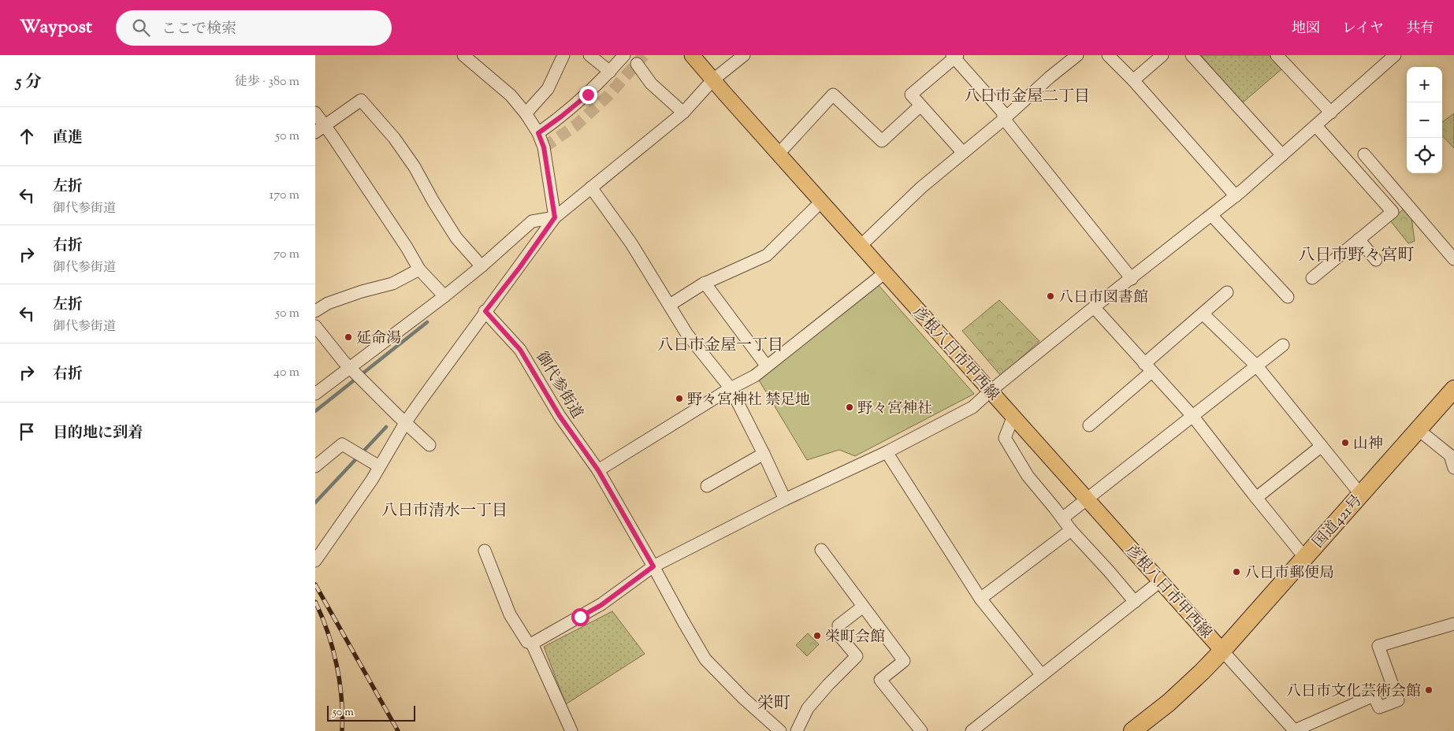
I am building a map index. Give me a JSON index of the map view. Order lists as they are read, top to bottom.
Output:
{
  "streets": {
    "highway": ["国道421号"],
    "main road": ["彦根八日市甲西線"],
    "street": ["御代参街道"]
  },
  "crossings": [
    ["彦根八日市甲西線", "国道421号"]
  ],
  "districts": [
    "八日市金屋二丁目",
    "八日市野々宮町",
    "八日市金屋一丁目",
    "八日市清水一丁目",
    "栄町"
  ],
  "places": [
    "八日市図書館",
    "延命湯",
    "野々宮神社 禁足地",
    "野々宮神社",
    "山神",
    "八日市郵便局",
    "栄町会館",
    "八日市文化芸術会館"
  ],
  "scale_bar": "50 m",
  "page": {
    "header": "Waypost",
    "search": "ここで検索",
    "nav": ["地図", "レイヤ", "共有"],
    "heading": ["5 分", "徒歩 · 380 m"],
    "map_buttons": ["+", "−"],
    "list": [
      ["直進", "50 m"],
      ["左折", "御代参街道", "170 m"],
      ["右折", "御代参街道", "70 m"],
      ["左折", "御代参街道", "50 m"],
      ["右折", "40 m"],
      "目的地に到着"
    ],
    "scale": "50 m"
  }
}
